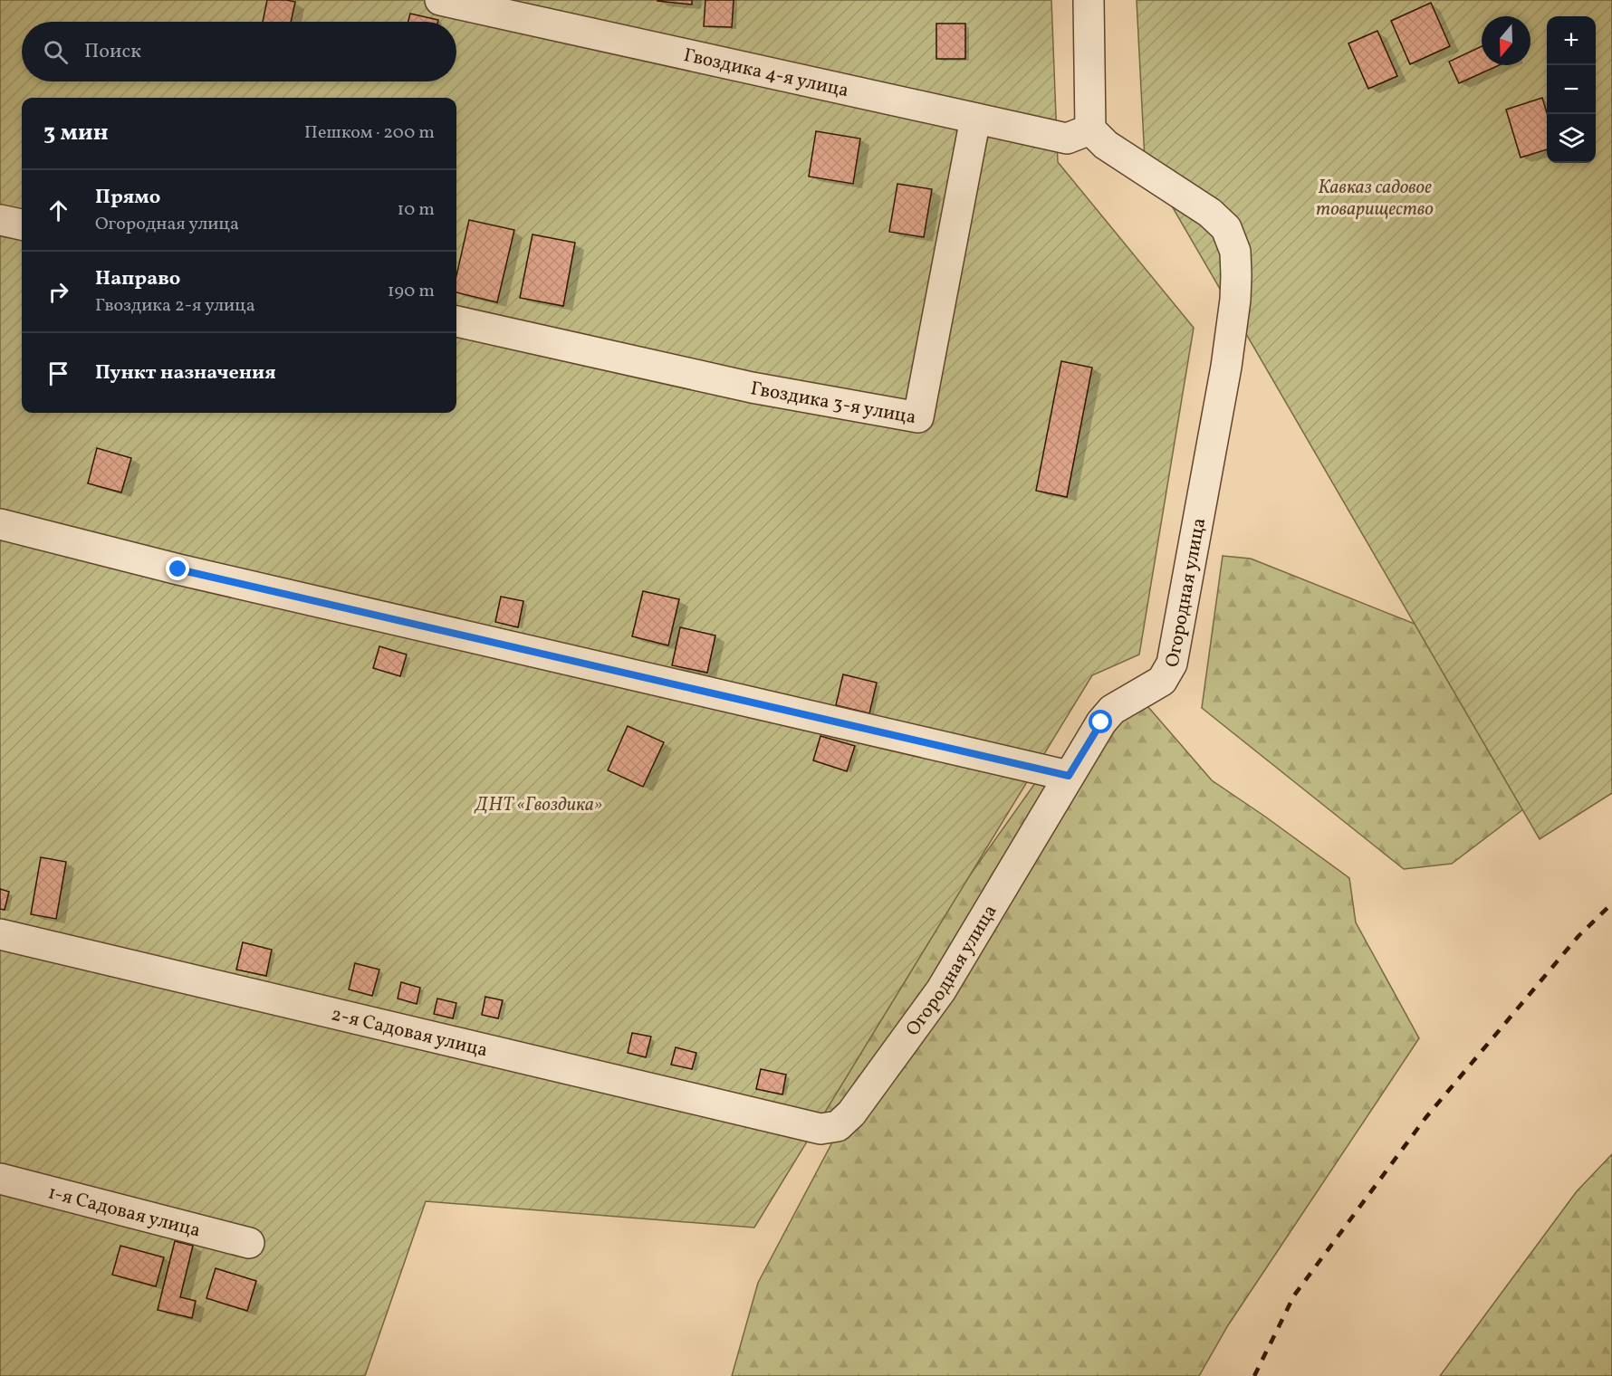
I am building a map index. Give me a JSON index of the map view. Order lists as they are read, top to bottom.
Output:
{
  "streets": {
    "street": [
      "Гвоздика 4-я улица",
      "Гвоздика 3-я улица",
      "Огородная улица",
      "2-я Садовая улица",
      "1-я Садовая улица"
    ]
  },
  "crossings": [
    ["Гвоздика 4-я улица", "Гвоздика 3-я улица"],
    ["Гвоздика 4-я улица", "Огородная улица"],
    ["Огородная улица", "2-я Садовая улица"]
  ],
  "parks": ["Кавказ садовое товарищество", "ДНТ «Гвоздика»"],
  "north": "bottom",
  "page": {
    "map_buttons": ["+", "−"],
    "search": "Поиск",
    "heading": ["3 мин", "Пешком · 200 m"],
    "list": [
      ["Прямо", "Огородная улица", "10 m"],
      ["Направо", "Гвоздика 2-я улица", "190 m"],
      "Пункт назначения"
    ]
  }
}
